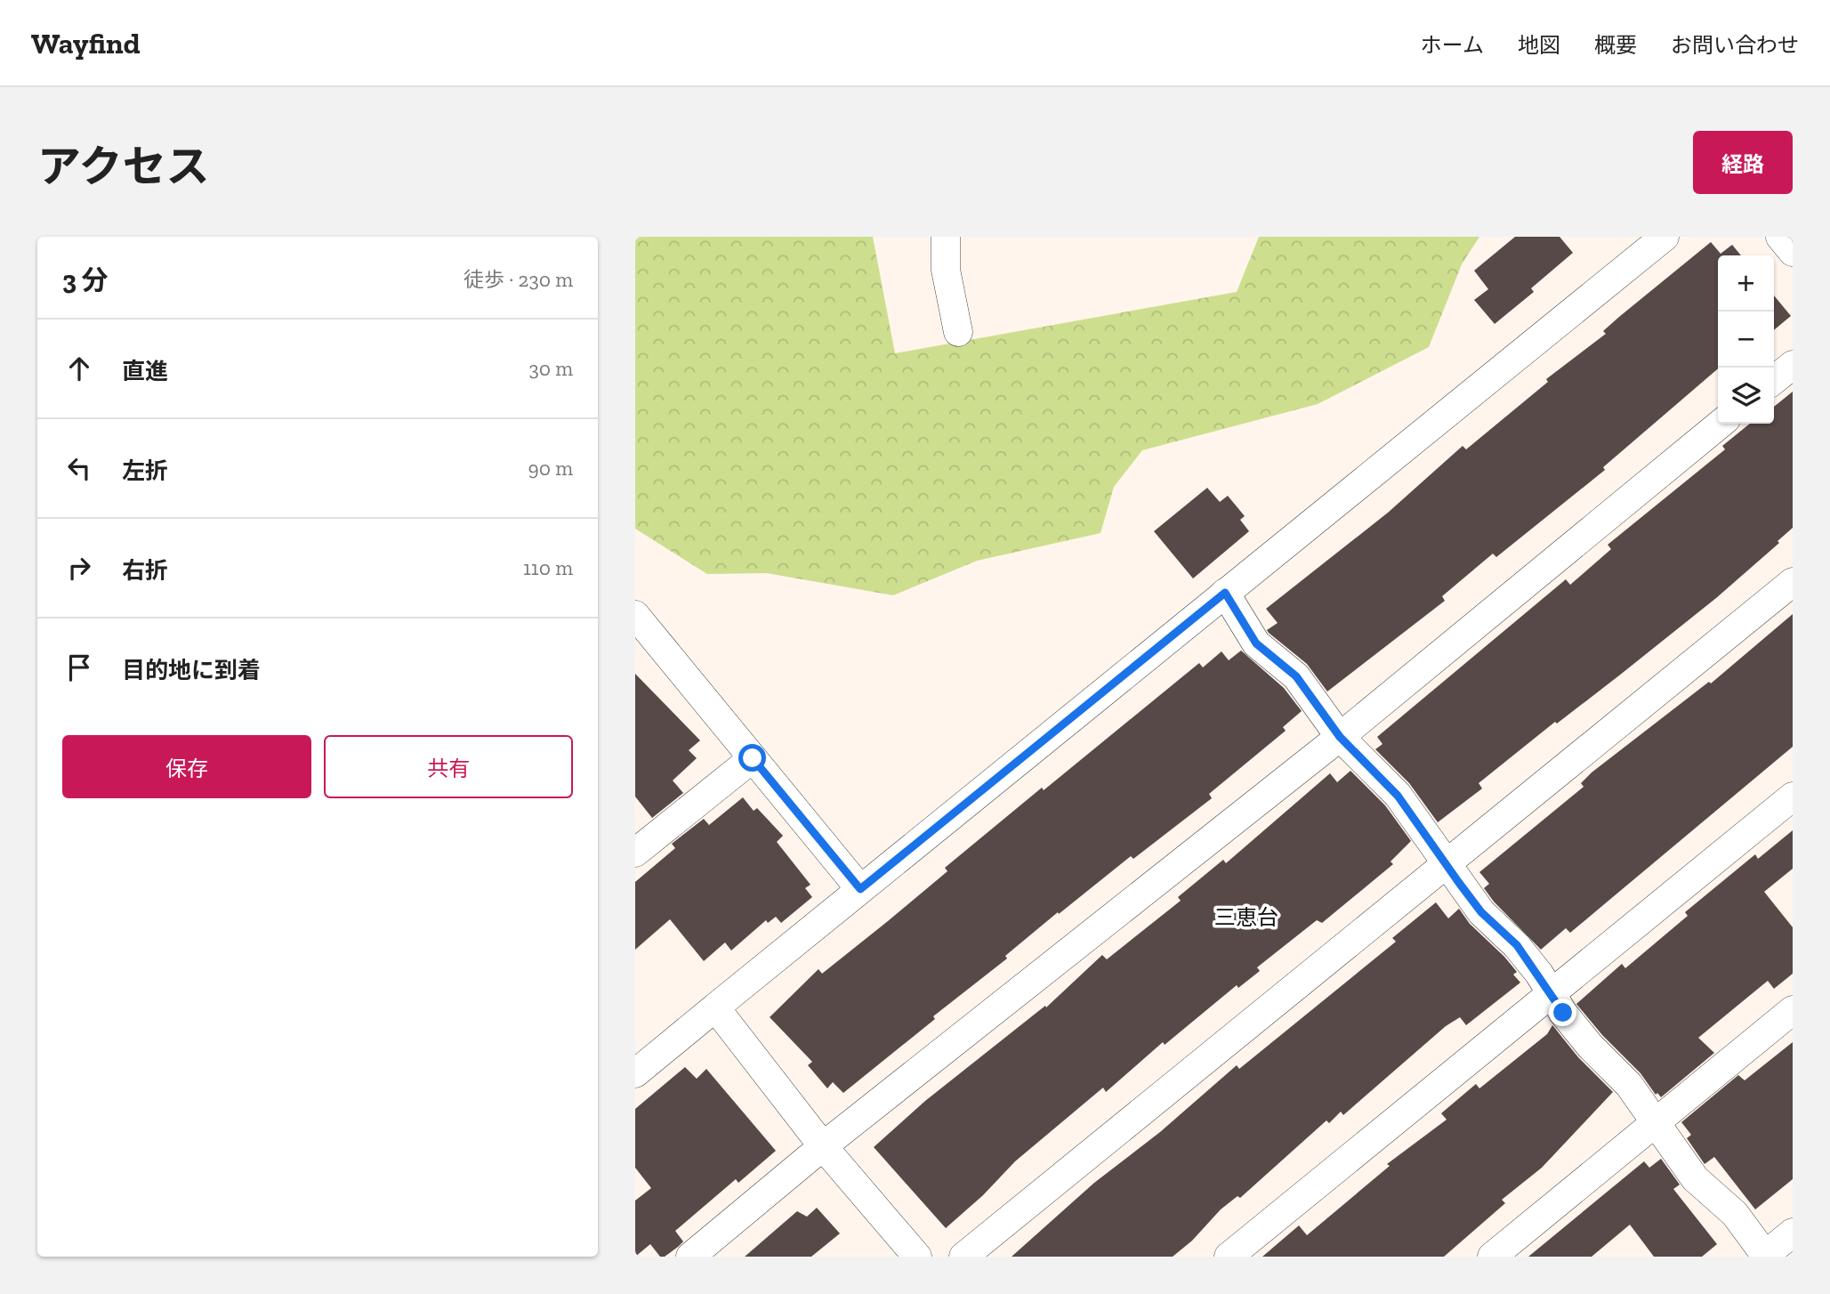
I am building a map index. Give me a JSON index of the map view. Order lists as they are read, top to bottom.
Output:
{
  "districts": ["三恵台"],
  "page": {
    "header": "Wayfind",
    "nav": [
      "ホーム",
      "地図",
      "概要",
      "お問い合わせ"
    ],
    "title": "アクセス",
    "buttons": [
      "経路",
      ["保存", "共有"]
    ],
    "heading": ["3 分", "徒歩 · 230 m"],
    "map_buttons": ["+", "−"],
    "list": [
      ["直進", "30 m"],
      ["左折", "90 m"],
      ["右折", "110 m"],
      "目的地に到着"
    ]
  }
}
